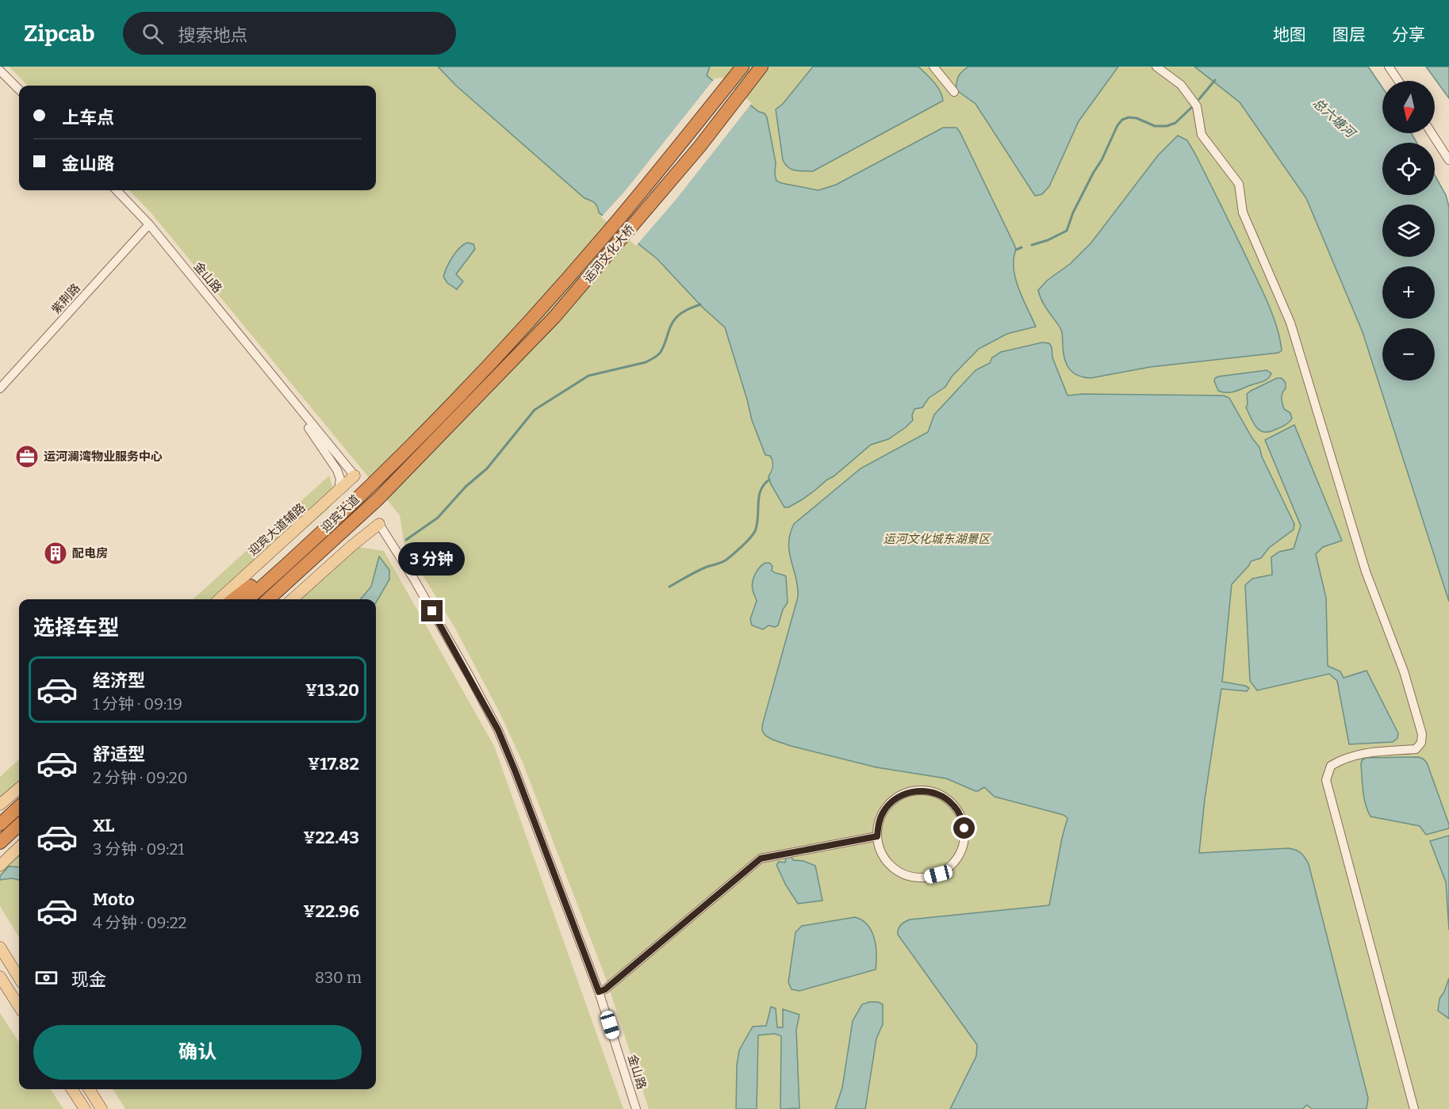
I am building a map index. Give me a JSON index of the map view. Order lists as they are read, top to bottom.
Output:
{
  "streets": {
    "highway": ["运河文化大桥", "迎宾大道"],
    "main road": ["迎宾大道辅路"],
    "street": ["金山路", "紫荆路"]
  },
  "crossings": [
    ["运河文化大桥", "迎宾大道"],
    ["金山路", "紫荆路"],
    ["金山路", "迎宾大道辅路"]
  ],
  "water": ["总六塘河"],
  "parks": ["运河文化城东湖景区"],
  "places": {
    "office": ["运河澜湾物业服务中心"],
    "building": ["配电房"]
  },
  "north": "bottom",
  "page": {
    "header": "Zipcab",
    "search": "搜索地点",
    "nav": ["地图", "图层", "分享"],
    "map_buttons": ["+", "−"],
    "banner": ["上车点", "金山路"],
    "bubble": "3 分钟",
    "heading": "选择车型",
    "list": [
      {
        "name": "经济型",
        "note": "1 分钟 · 09:19",
        "value": "¥13.20"
      },
      {
        "name": "舒适型",
        "note": "2 分钟 · 09:20",
        "value": "¥17.82"
      },
      {
        "name": "XL",
        "note": "3 分钟 · 09:21",
        "value": "¥22.43"
      },
      {
        "name": "Moto",
        "note": "4 分钟 · 09:22",
        "value": "¥22.96"
      }
    ],
    "pay": ["现金", "830 m"],
    "buttons": "确认"
  }
}
